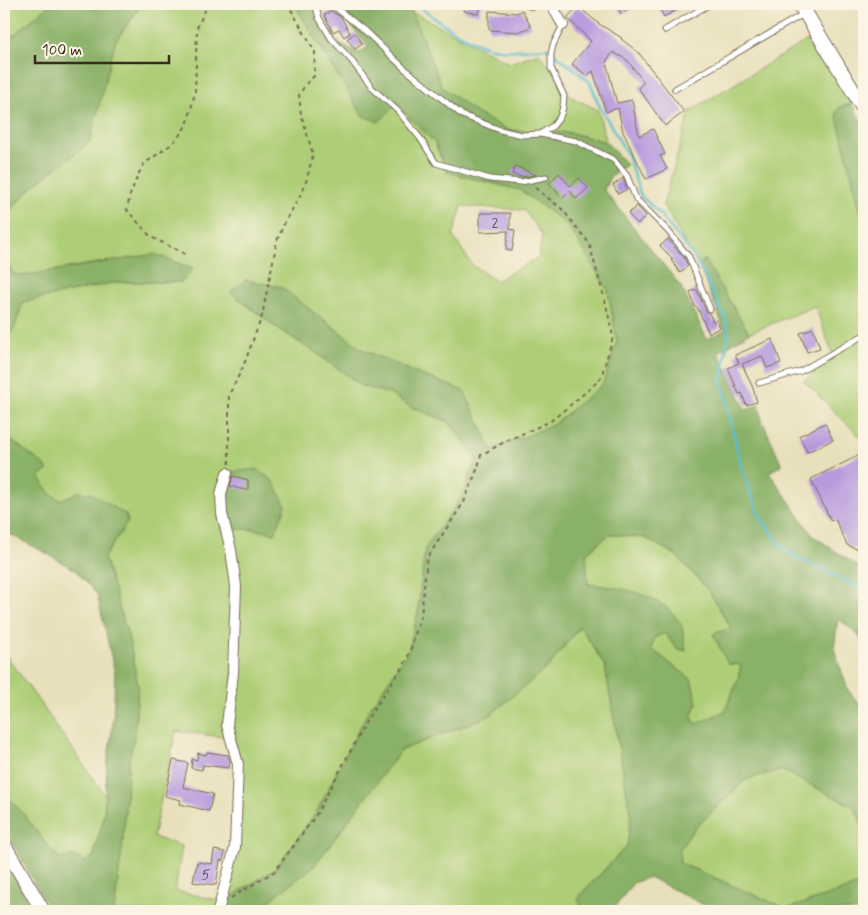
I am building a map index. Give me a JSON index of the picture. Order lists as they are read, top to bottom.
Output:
{
  "house_numbers": ["2", "5"],
  "scale_bar": "100 m"
}
